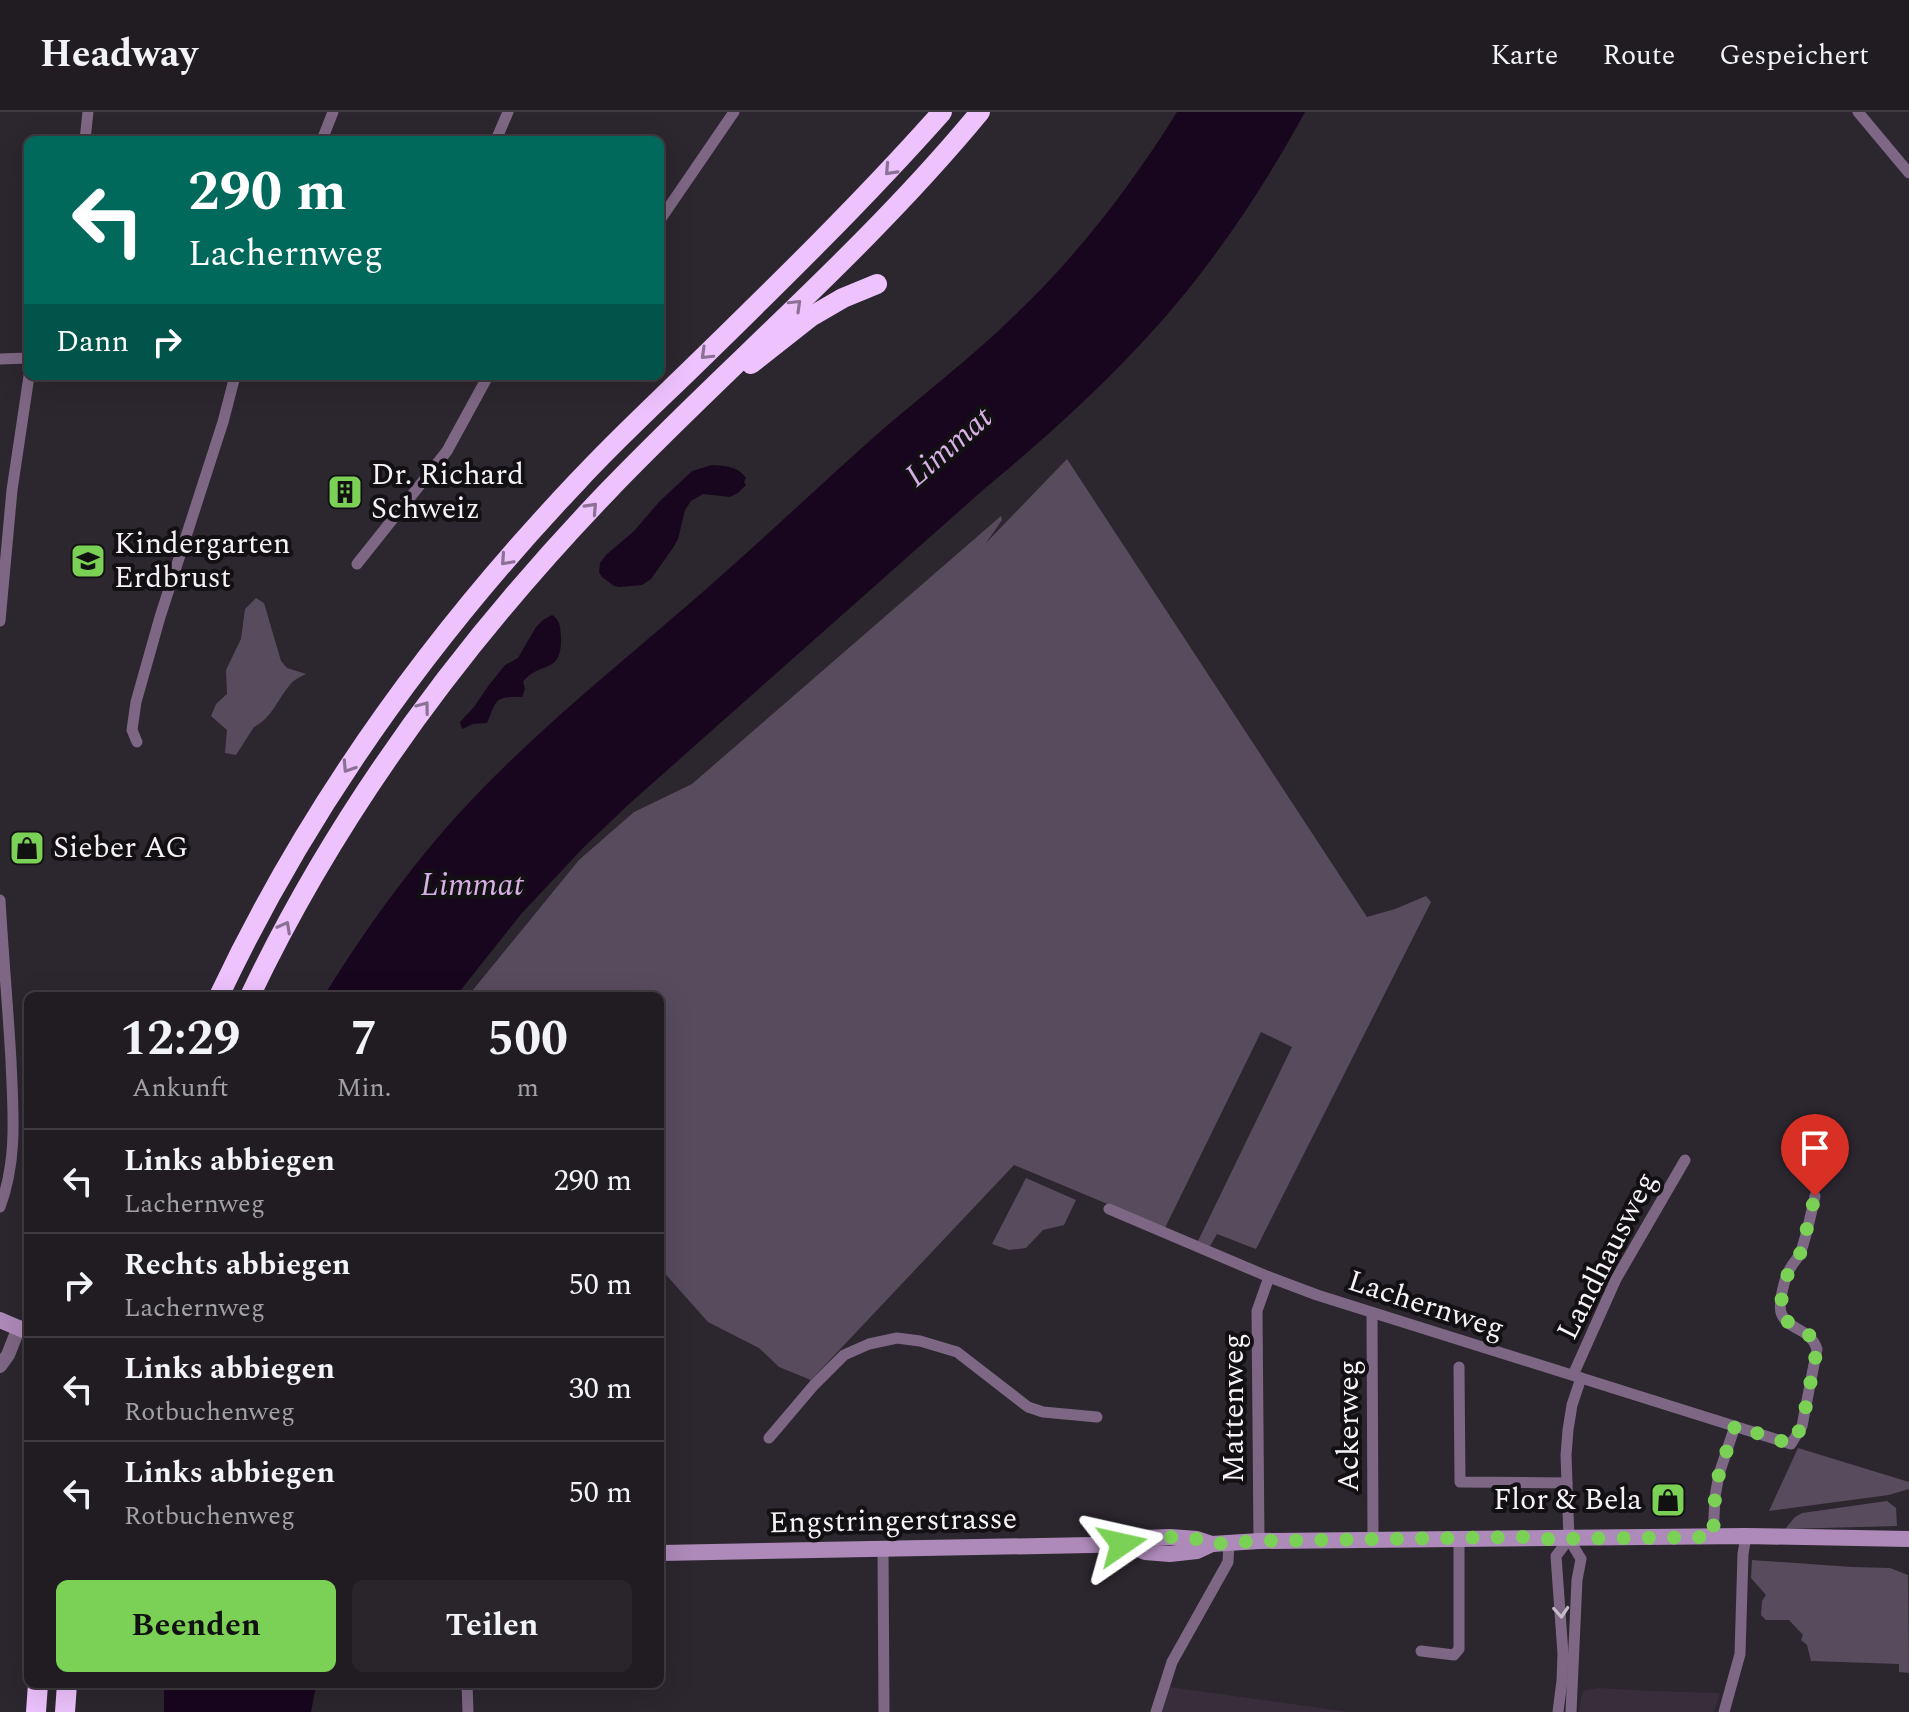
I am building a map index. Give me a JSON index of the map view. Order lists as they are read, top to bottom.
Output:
{
  "streets": {
    "main road": ["Engstringerstrasse"],
    "street": [
      "Landhausweg",
      "Lachernweg",
      "Mattenweg",
      "Ackerweg"
    ]
  },
  "crossings": [
    ["Landhausweg", "Lachernweg"],
    ["Landhausweg", "Engstringerstrasse"],
    ["Lachernweg", "Mattenweg"],
    ["Lachernweg", "Ackerweg"],
    ["Mattenweg", "Engstringerstrasse"],
    ["Ackerweg", "Engstringerstrasse"]
  ],
  "water": ["Limmat"],
  "places": {
    "building": ["Dr. Richard Schweiz"],
    "school or university": ["Kindergarten Erdbrust"],
    "shop": ["Sieber AG", "Flor & Bela"]
  },
  "page": {
    "header": "Headway",
    "nav": ["Karte", "Route", "Gespeichert"],
    "turn": ["290 m", "Lachernweg"],
    "then": "Dann",
    "eta": [
      "12:29",
      "Ankunft",
      "7",
      "Min.",
      "500",
      "m"
    ],
    "list": [
      {
        "name": "Links abbiegen",
        "note": "Lachernweg",
        "value": "290 m"
      },
      {
        "name": "Rechts abbiegen",
        "note": "Lachernweg",
        "value": "50 m"
      },
      {
        "name": "Links abbiegen",
        "note": "Rotbuchenweg",
        "value": "30 m"
      },
      {
        "name": "Links abbiegen",
        "note": "Rotbuchenweg",
        "value": "50 m"
      }
    ],
    "buttons": ["Beenden", "Teilen"]
  }
}
